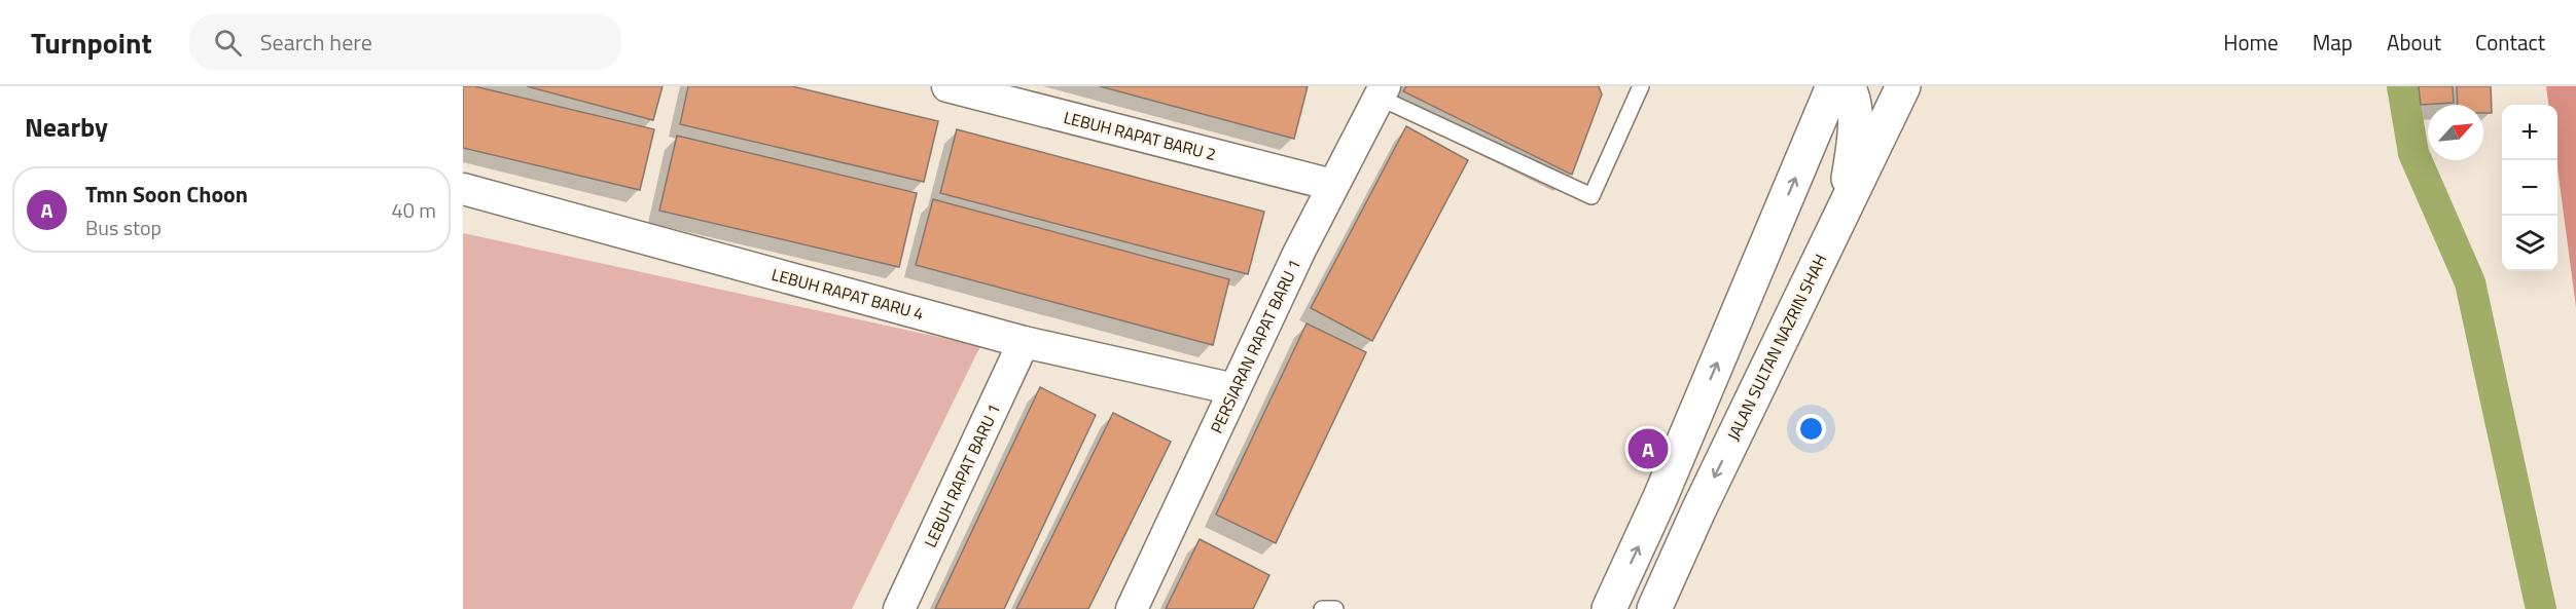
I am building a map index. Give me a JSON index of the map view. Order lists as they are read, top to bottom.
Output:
{
  "streets": {
    "highway": ["JALAN SULTAN NAZRIN SHAH"],
    "street": [
      "LEBUH RAPAT BARU 2",
      "LEBUH RAPAT BARU 4",
      "PERSIARAN RAPAT BARU 1",
      "LEBUH RAPAT BARU 1"
    ]
  },
  "crossings": [
    ["LEBUH RAPAT BARU 2", "PERSIARAN RAPAT BARU 1"],
    ["LEBUH RAPAT BARU 4", "PERSIARAN RAPAT BARU 1"],
    ["LEBUH RAPAT BARU 4", "LEBUH RAPAT BARU 1"]
  ],
  "north": "top right",
  "page": {
    "header": "Turnpoint",
    "search": "Search here",
    "nav": [
      "Home",
      "Map",
      "About",
      "Contact"
    ],
    "heading": "Nearby",
    "map_buttons": ["+", "−"],
    "list": [
      {
        "mark": "A",
        "name": "Tmn Soon Choon",
        "note": "Bus stop",
        "value": "40 m"
      }
    ],
    "pins": "A"
  }
}
